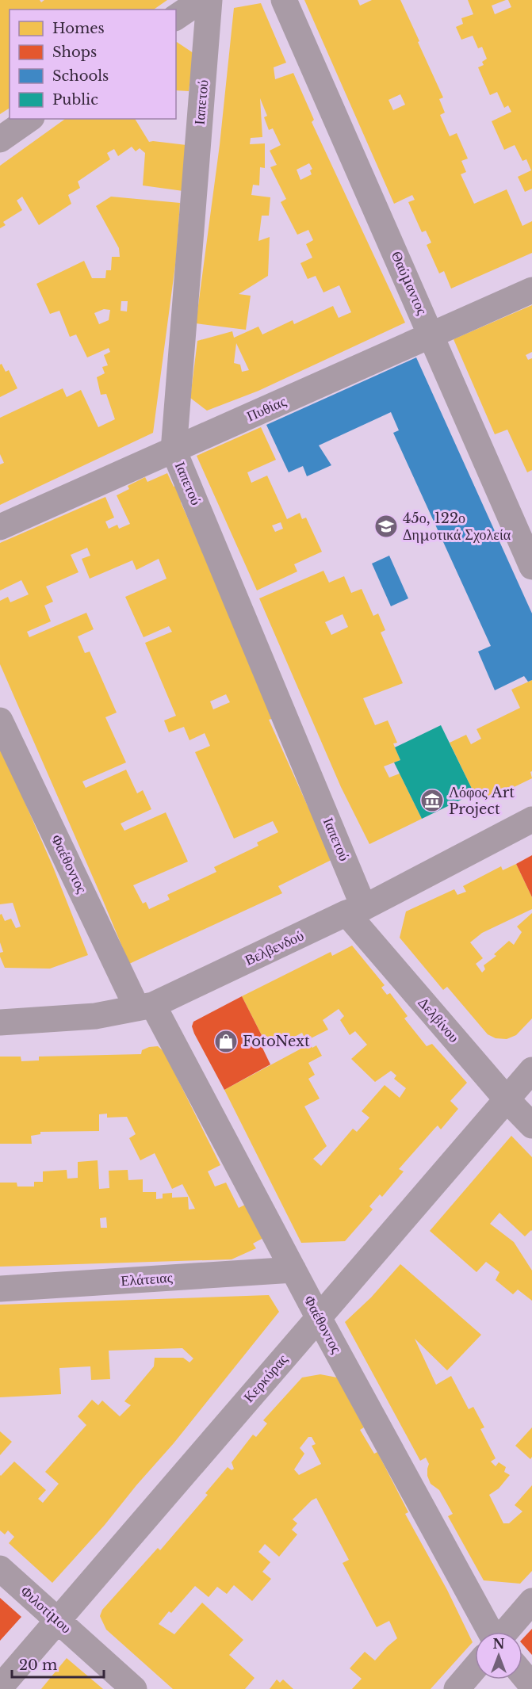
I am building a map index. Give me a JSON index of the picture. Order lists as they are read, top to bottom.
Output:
{
  "streets": {
    "street": [
      "Ιαπετού",
      "Θαύμαντος",
      "Πυθίας",
      "Φαέθοντος",
      "Βελβενδού",
      "Δελβίνου",
      "Ελάτειας",
      "Κερκύρας",
      "Φιλοτίμου"
    ]
  },
  "crossings": [
    ["Ιαπετού", "Πυθίας"],
    ["Ιαπετού", "Βελβενδού"],
    ["Ιαπετού", "Δελβίνου"],
    ["Θαύμαντος", "Πυθίας"],
    ["Φαέθοντος", "Βελβενδού"],
    ["Φαέθοντος", "Ελάτειας"],
    ["Φαέθοντος", "Κερκύρας"],
    ["Βελβενδού", "Δελβίνου"],
    ["Δελβίνου", "Κερκύρας"],
    ["Κερκύρας", "Φιλοτίμου"]
  ],
  "places": {
    "school or university": ["45ο, 122ο Δημοτικά Σχολεία"],
    "museum": ["Λόφος Art Project"],
    "shop": ["FotoNext"]
  },
  "legend": [
    "Homes",
    "Shops",
    "Schools",
    "Public"
  ],
  "scale_bar": "20 m",
  "north": "top"
}
